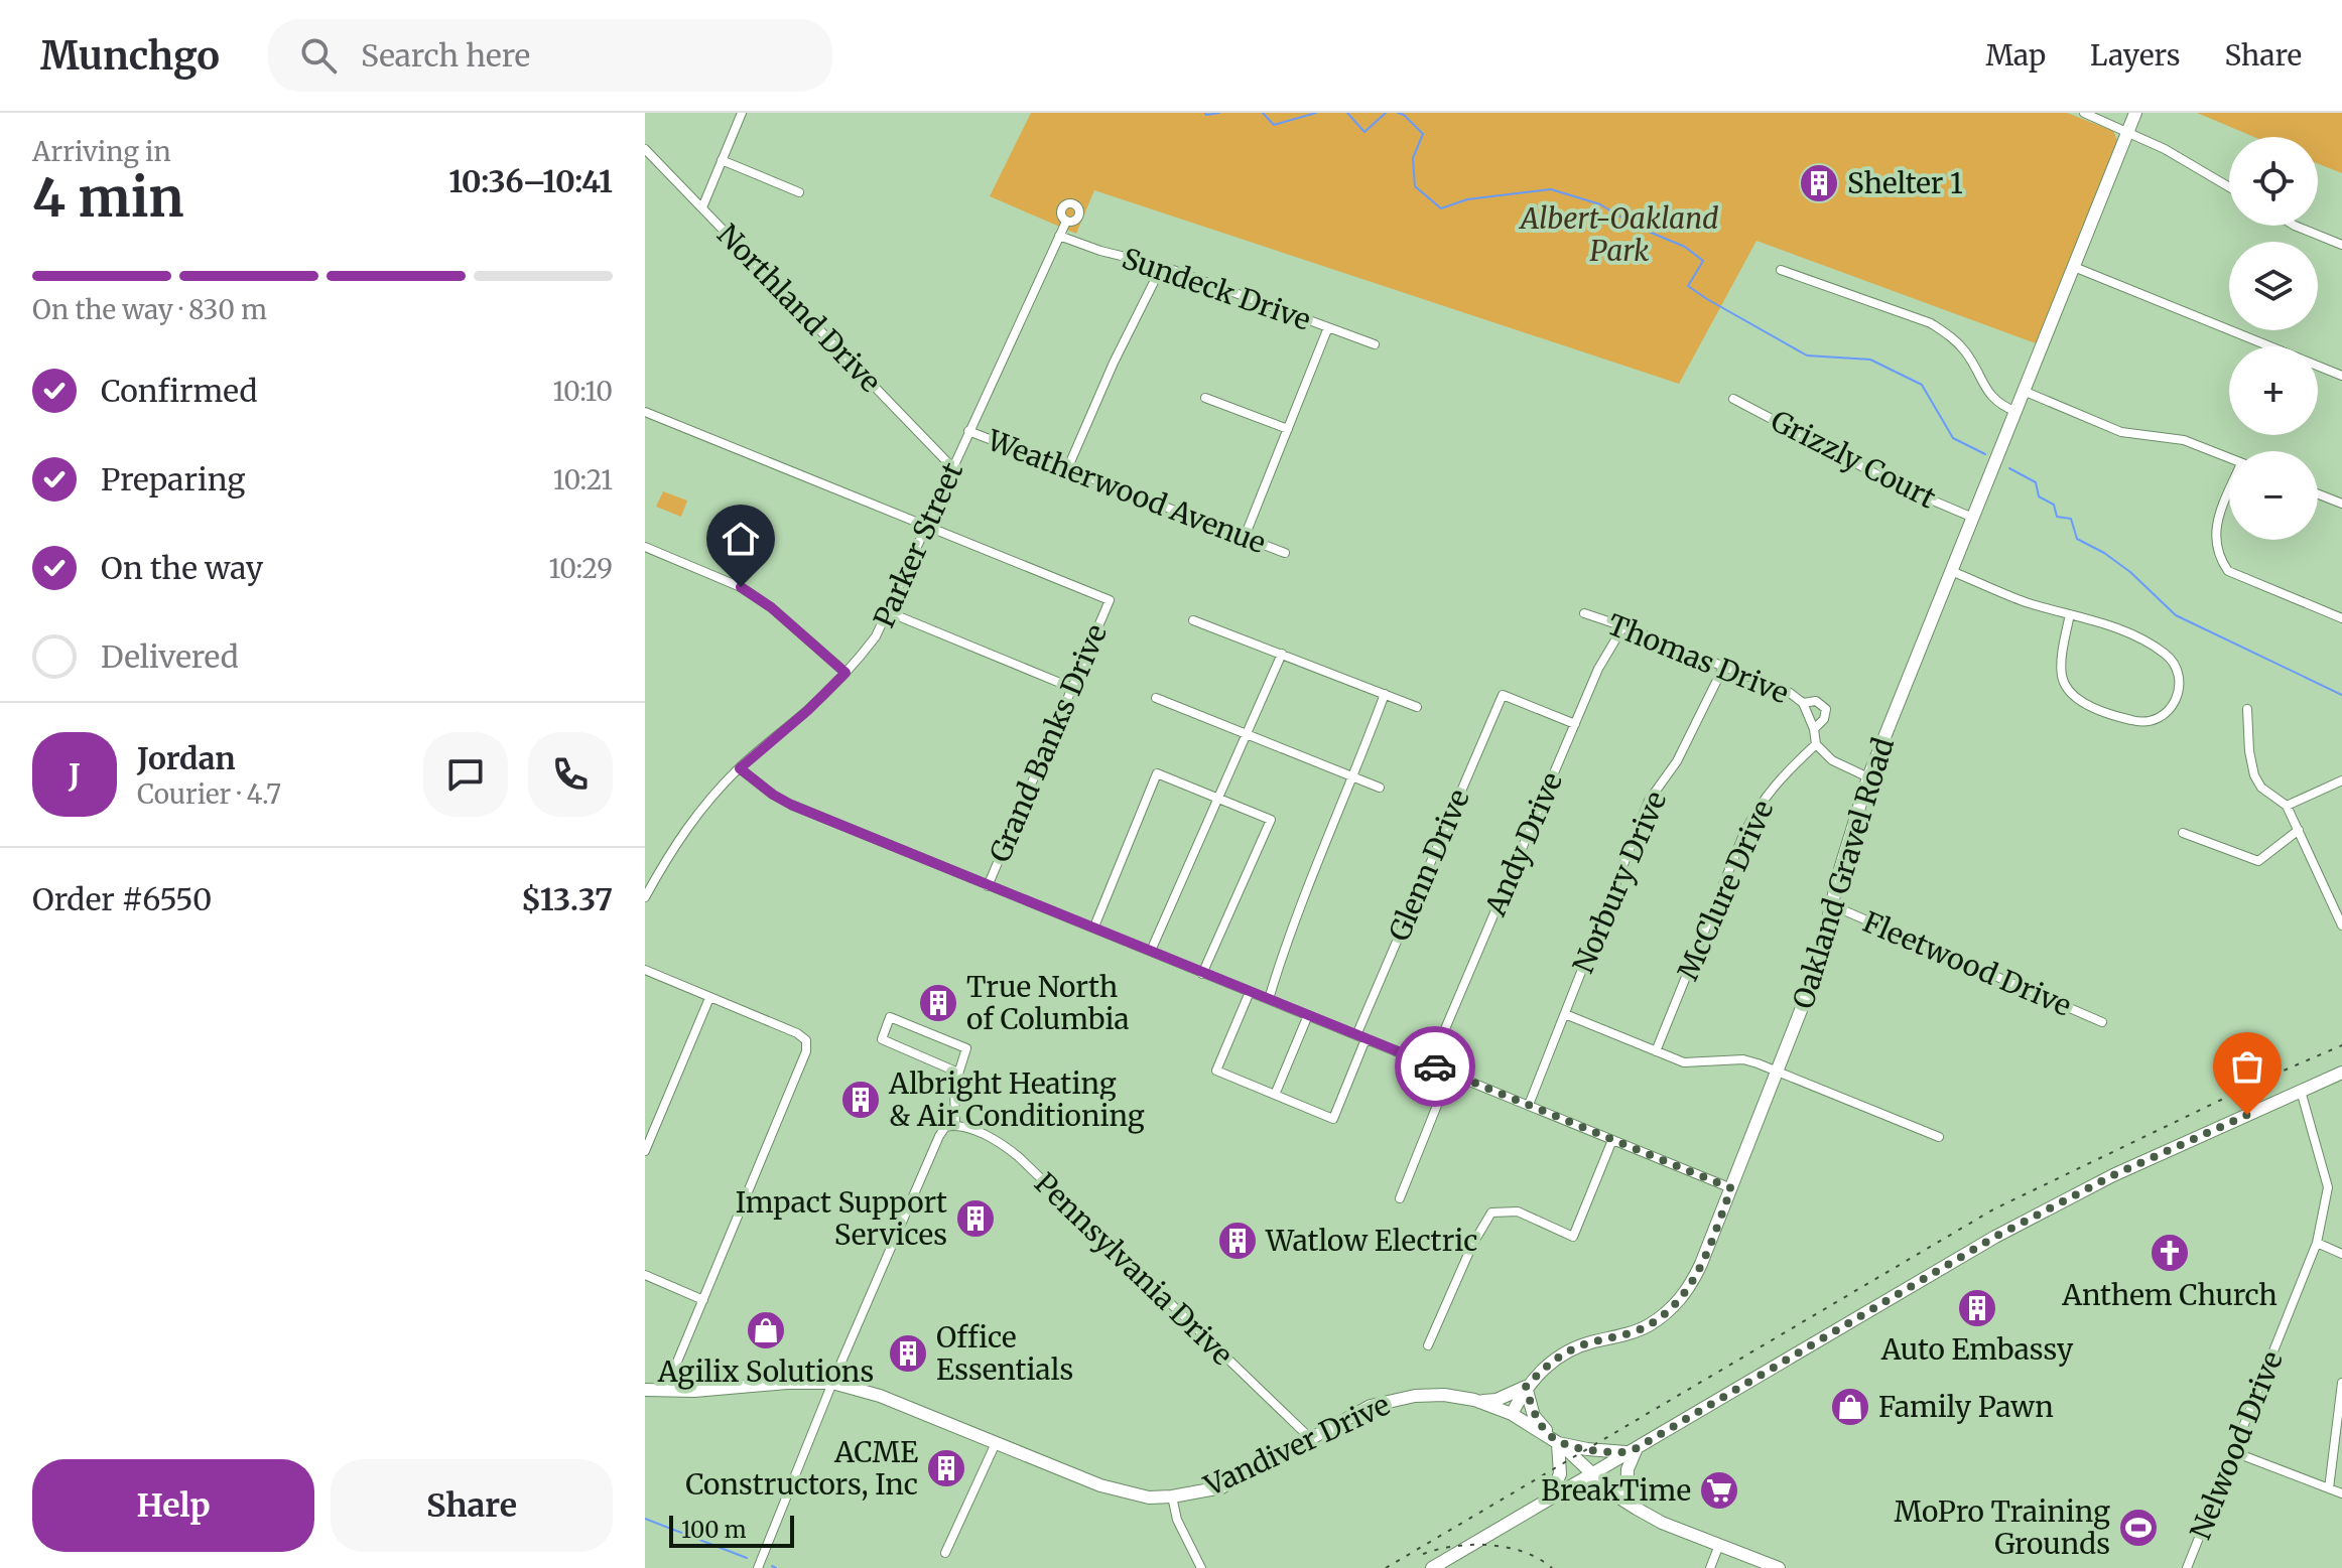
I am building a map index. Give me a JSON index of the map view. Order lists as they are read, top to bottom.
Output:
{
  "streets": {
    "main road": ["Oakland Gravel Road", "Vandiver Drive"],
    "street": [
      "Sundeck Drive",
      "Northland Drive",
      "Grizzly Court",
      "Weatherwood Avenue",
      "Parker Street",
      "Thomas Drive",
      "Grand Banks Drive",
      "Andy Drive",
      "Glenn Drive",
      "Norbury Drive",
      "McClure Drive",
      "Fleetwood Drive",
      "Pennsylvania Drive",
      "Nelwood Drive"
    ]
  },
  "crossings": [
    ["Sundeck Drive", "Parker Street"],
    ["Northland Drive", "Parker Street"],
    ["Grizzly Court", "Oakland Gravel Road"],
    ["Weatherwood Avenue", "Parker Street"],
    ["Parker Street", "Grand Banks Drive"],
    ["Thomas Drive", "Andy Drive"],
    ["Thomas Drive", "Norbury Drive"],
    ["Thomas Drive", "McClure Drive"],
    ["Andy Drive", "Glenn Drive"],
    ["Oakland Gravel Road", "Fleetwood Drive"],
    ["Oakland Gravel Road", "Vandiver Drive"],
    ["Pennsylvania Drive", "Vandiver Drive"]
  ],
  "parks": ["Albert-Oakland Park"],
  "places": {
    "building": [
      "Shelter 1",
      "True North of Columbia",
      "Albright Heating & Air Conditioning",
      "Impact Support Services",
      "Watlow Electric",
      "Auto Embassy",
      "Office Essentials",
      "ACME Constructors, Inc"
    ],
    "church": ["Anthem Church"],
    "shop": ["Agilix Solutions", "Family Pawn"],
    "supermarket": ["BreakTime"],
    "sports": ["MoPro Training Grounds"]
  },
  "scale_bar": "100 m",
  "page": {
    "header": "Munchgo",
    "search": "Search here",
    "nav": ["Map", "Layers", "Share"],
    "heading": ["4 min", "Arriving in", "10:36–10:41"],
    "panel": [
      "Jordan",
      "Courier · 4.7",
      "Order #6550",
      "$13.37"
    ],
    "map_buttons": ["+", "−"],
    "bar": "On the way · 830 m",
    "list": [
      ["Confirmed", "10:10"],
      ["Preparing", "10:21"],
      ["On the way", "10:29"],
      "Delivered"
    ],
    "round": "J",
    "buttons": ["Help", "Share"],
    "scale": "100 m"
  }
}
